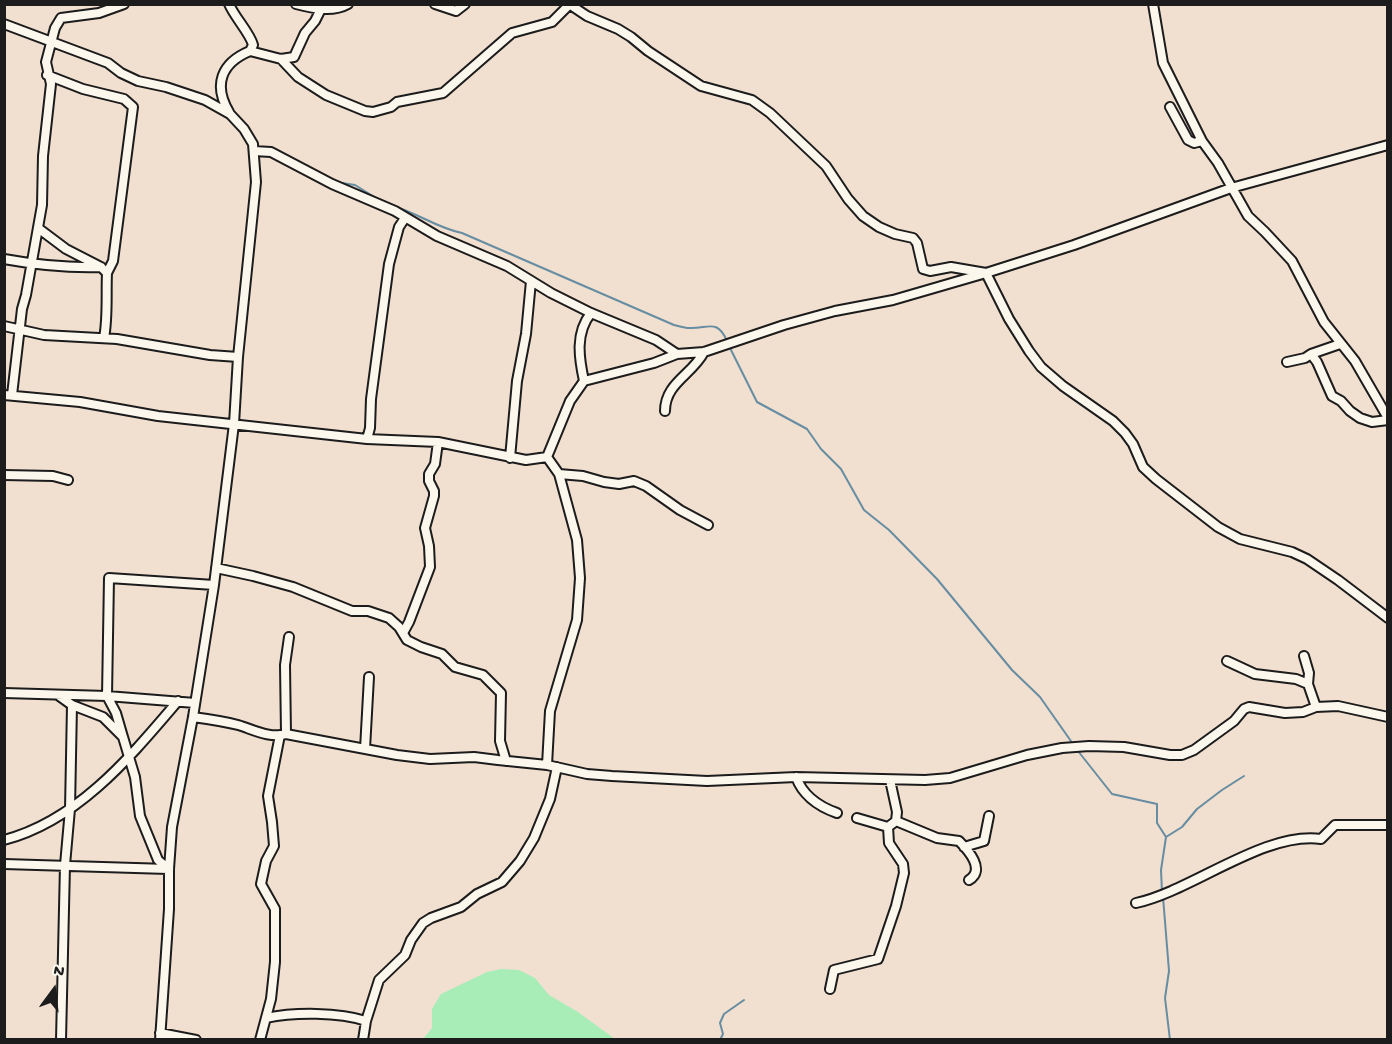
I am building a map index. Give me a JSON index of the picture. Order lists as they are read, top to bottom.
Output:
{
  "north": "top"
}
